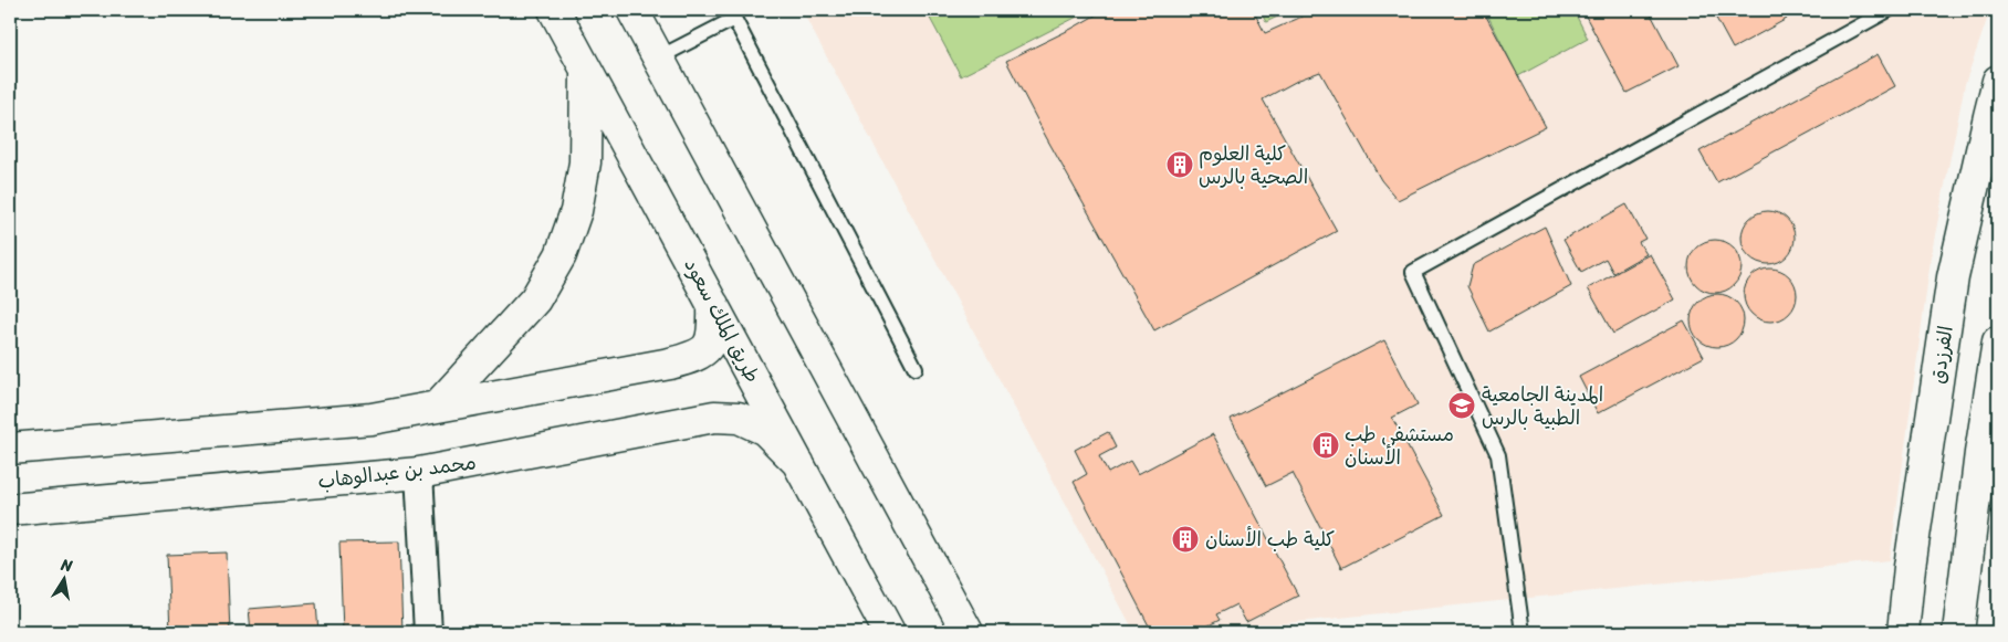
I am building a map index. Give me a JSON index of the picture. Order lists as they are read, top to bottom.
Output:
{
  "streets": {
    "street": ["طريق الملك سعود", "الفرزدق", "محمد بن عبدالوهاب"]
  },
  "crossings": [
    ["طريق الملك سعود", "محمد بن عبدالوهاب"]
  ],
  "places": {
    "building": ["كلية العلوم الصحية بالرس", "مستشفى طب الأسنان", "كلية طب الأسنان"],
    "school or university": ["المدينة الجامعية الطبية بالرس"]
  },
  "north": "top"
}
